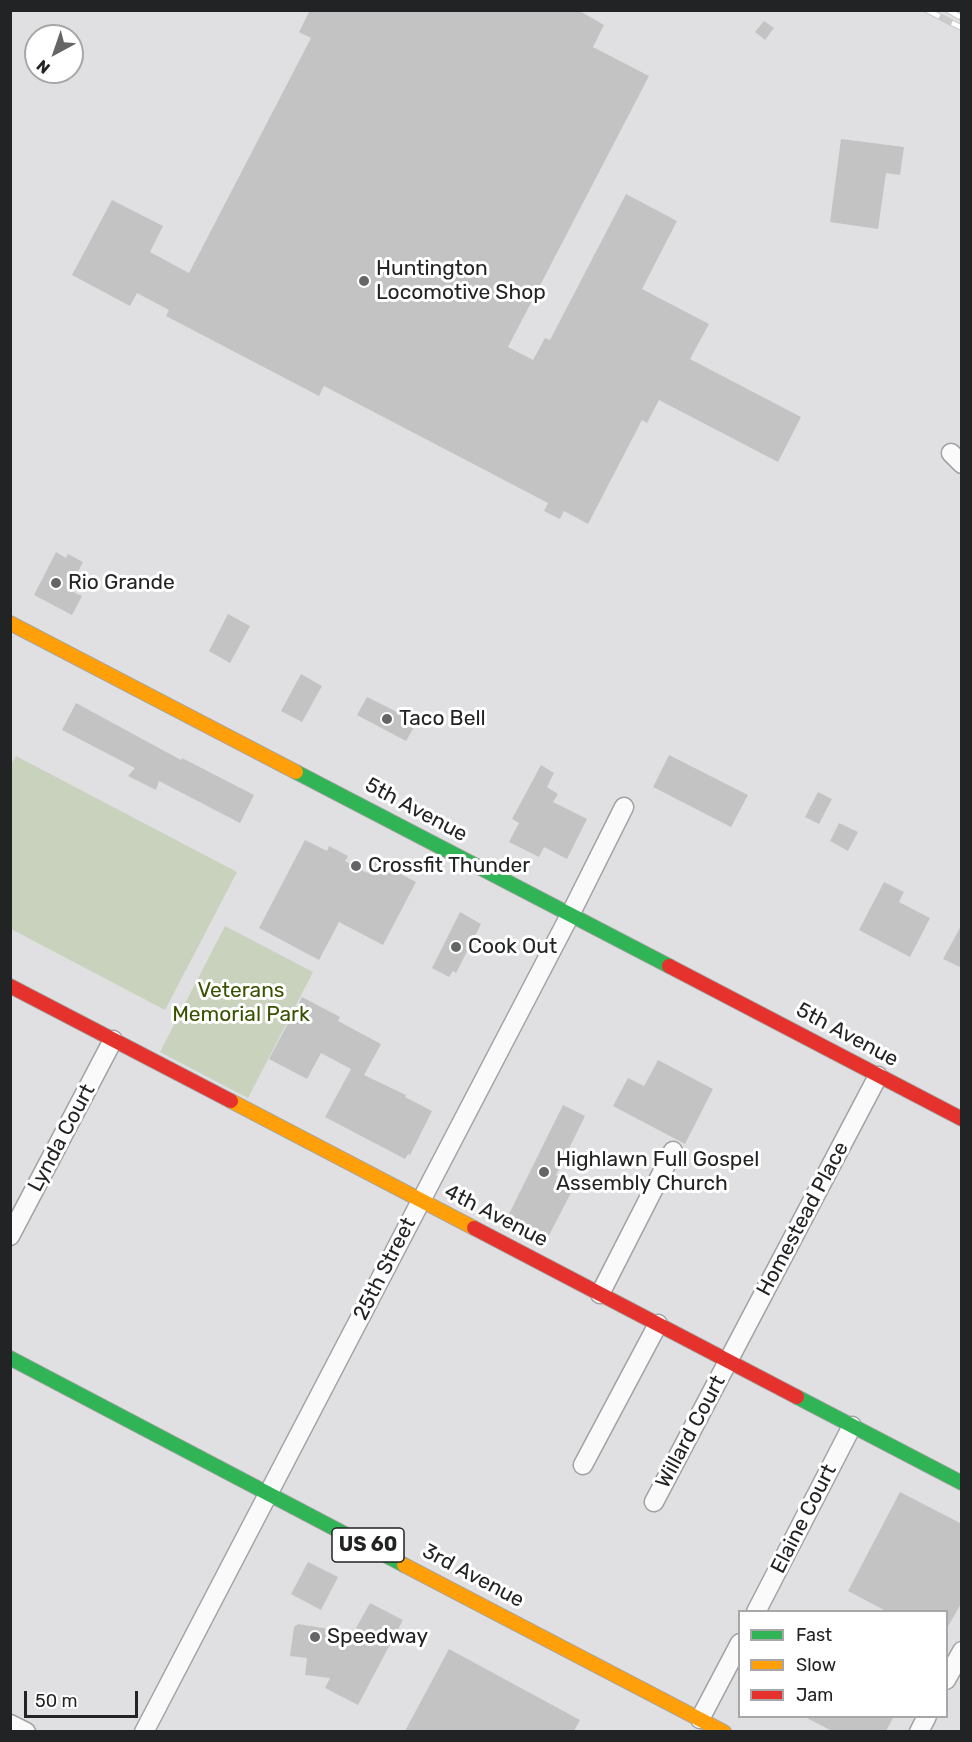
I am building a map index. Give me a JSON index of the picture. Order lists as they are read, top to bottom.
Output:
{
  "streets": {
    "main road": [
      "5th Avenue",
      "4th Avenue",
      "US 60",
      "3rd Avenue"
    ],
    "street": [
      "Lynda Court",
      "Homestead Place",
      "25th Street",
      "Willard Court",
      "Elaine Court"
    ]
  },
  "crossings": [
    ["5th Avenue", "Homestead Place"],
    ["5th Avenue", "25th Street"],
    ["Lynda Court", "4th Avenue"],
    ["4th Avenue", "Homestead Place"],
    ["4th Avenue", "25th Street"],
    ["4th Avenue", "Willard Court"],
    ["4th Avenue", "Elaine Court"],
    ["Homestead Place", "Willard Court"],
    ["25th Street", "3rd Avenue"]
  ],
  "parks": ["Veterans Memorial Park"],
  "places": [
    "Huntington Locomotive Shop",
    "Rio Grande",
    "Taco Bell",
    "Crossfit Thunder",
    "Cook Out",
    "Highlawn Full Gospel Assembly Church",
    "Speedway"
  ],
  "legend": ["Fast", "Slow", "Jam"],
  "scale_bar": "50 m",
  "north": "bottom left"
}
